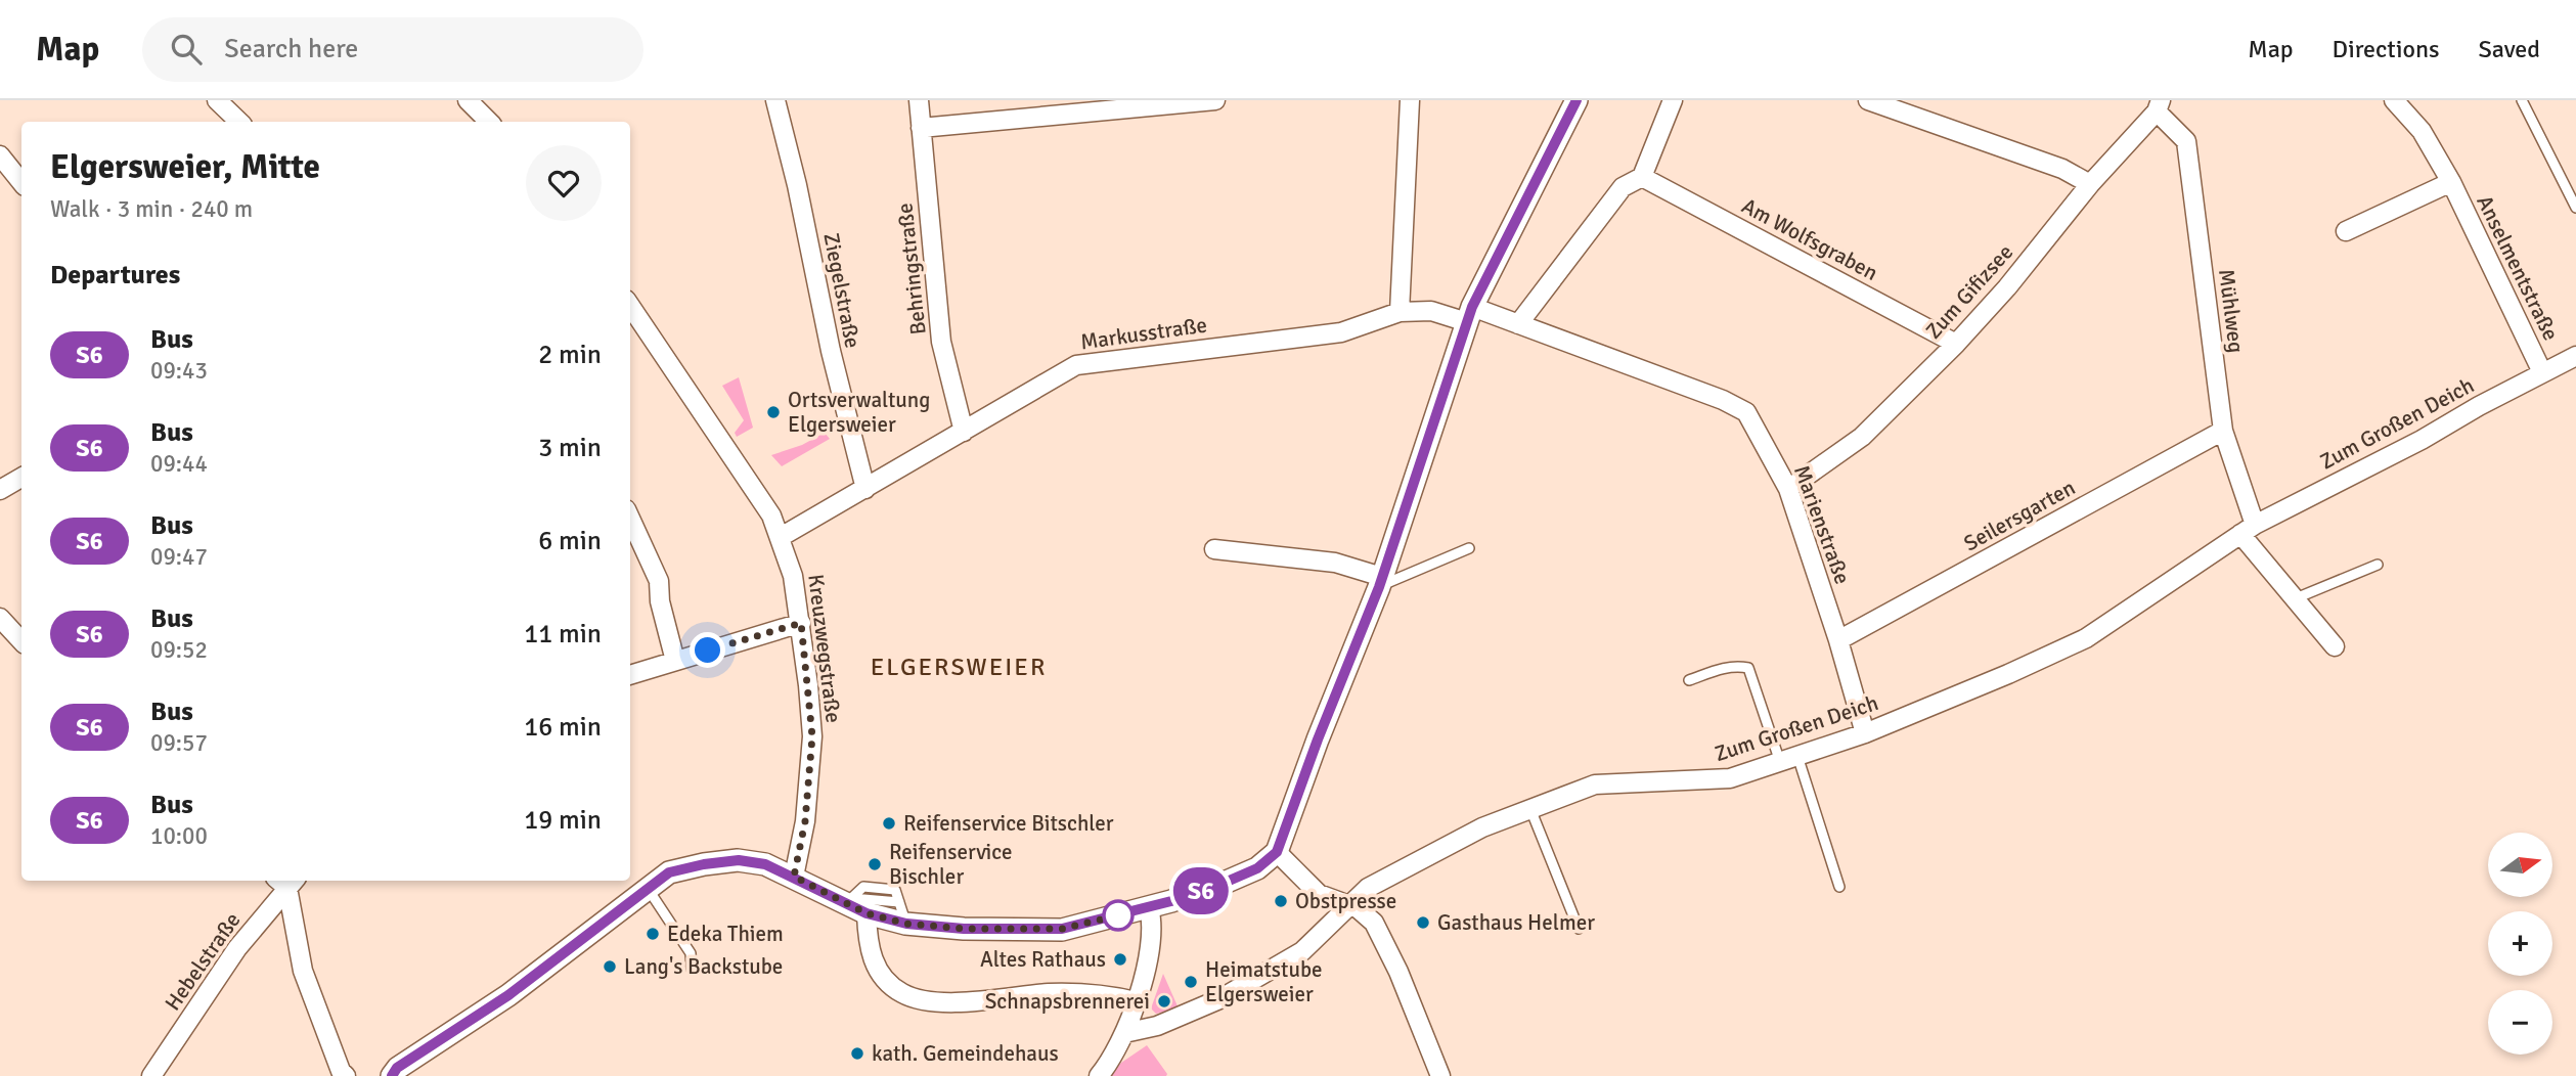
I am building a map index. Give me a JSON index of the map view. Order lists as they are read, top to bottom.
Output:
{
  "streets": {
    "street": [
      "Am Wolfsgraben",
      "Anselmentstraße",
      "Behringstraße",
      "Ziegelstraße",
      "Zum Gifizsee",
      "Mühlweg",
      "Markusstraße",
      "Zum Großen Deich",
      "Seilersgarten",
      "Marienstraße",
      "Kreuzwegstraße",
      "Hebelstraße"
    ]
  },
  "crossings": [
    ["Am Wolfsgraben", "Zum Gifizsee"],
    ["Anselmentstraße", "Zum Großen Deich"],
    ["Behringstraße", "Markusstraße"],
    ["Ziegelstraße", "Markusstraße"],
    ["Zum Gifizsee", "Mühlweg"],
    ["Zum Gifizsee", "Marienstraße"],
    ["Mühlweg", "Zum Großen Deich"],
    ["Mühlweg", "Seilersgarten"],
    ["Markusstraße", "Marienstraße"],
    ["Markusstraße", "Kreuzwegstraße"],
    ["Zum Großen Deich", "Marienstraße"],
    ["Seilersgarten", "Marienstraße"]
  ],
  "districts": ["ELGERSWEIER"],
  "places": [
    "Ortsverwaltung Elgersweier",
    "Reifenservice Bitschler",
    "Reifenservice Bischler",
    "Obstpresse",
    "Gasthaus Helmer",
    "Edeka Thiem",
    "Altes Rathaus",
    "Lang's Backstube",
    "Heimatstube Elgersweier",
    "Schnapsbrennerei",
    "kath. Gemeindehaus"
  ],
  "lines": ["bus line S6"],
  "north": "right",
  "page": {
    "header": "Map",
    "search": "Search here",
    "nav": ["Map", "Directions", "Saved"],
    "on_map": "S6",
    "heading": [
      ["Elgersweier, Mitte", "Walk · 3 min · 240 m"],
      "Departures"
    ],
    "list": [
      {
        "mark": "S6",
        "name": "Bus",
        "note": "09:43",
        "value": "2 min"
      },
      {
        "mark": "S6",
        "name": "Bus",
        "note": "09:44",
        "value": "3 min"
      },
      {
        "mark": "S6",
        "name": "Bus",
        "note": "09:47",
        "value": "6 min"
      },
      {
        "mark": "S6",
        "name": "Bus",
        "note": "09:52",
        "value": "11 min"
      },
      {
        "mark": "S6",
        "name": "Bus",
        "note": "09:57",
        "value": "16 min"
      },
      {
        "mark": "S6",
        "name": "Bus",
        "note": "10:00",
        "value": "19 min"
      }
    ],
    "map_buttons": ["+", "−"]
  }
}
